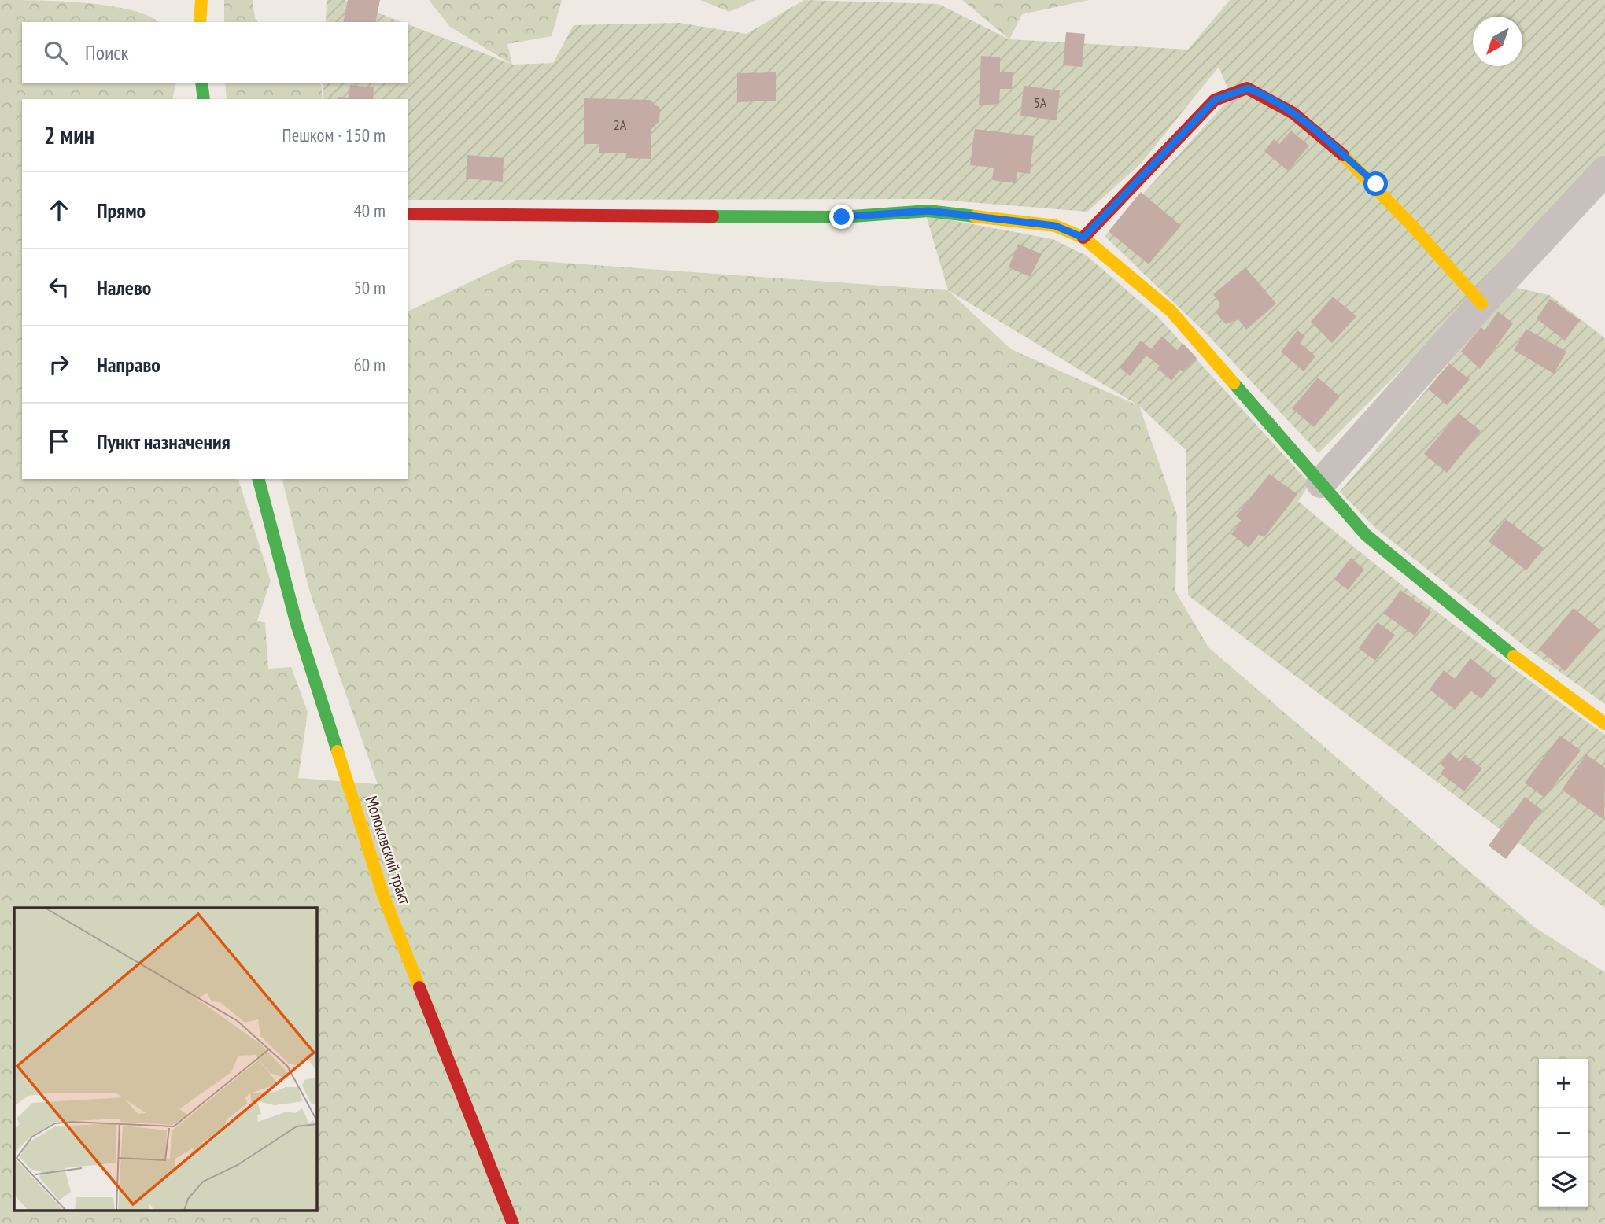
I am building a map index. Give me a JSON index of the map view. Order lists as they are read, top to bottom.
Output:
{
  "streets": {
    "street": ["Молоковский тракт"]
  },
  "house_numbers": ["5А", "2А"],
  "north": "bottom left",
  "page": {
    "search": "Поиск",
    "heading": ["2 мин", "Пешком · 150 m"],
    "list": [
      ["Прямо", "40 m"],
      ["Налево", "50 m"],
      ["Направо", "60 m"],
      "Пункт назначения"
    ],
    "map_buttons": ["+", "−"]
  }
}
